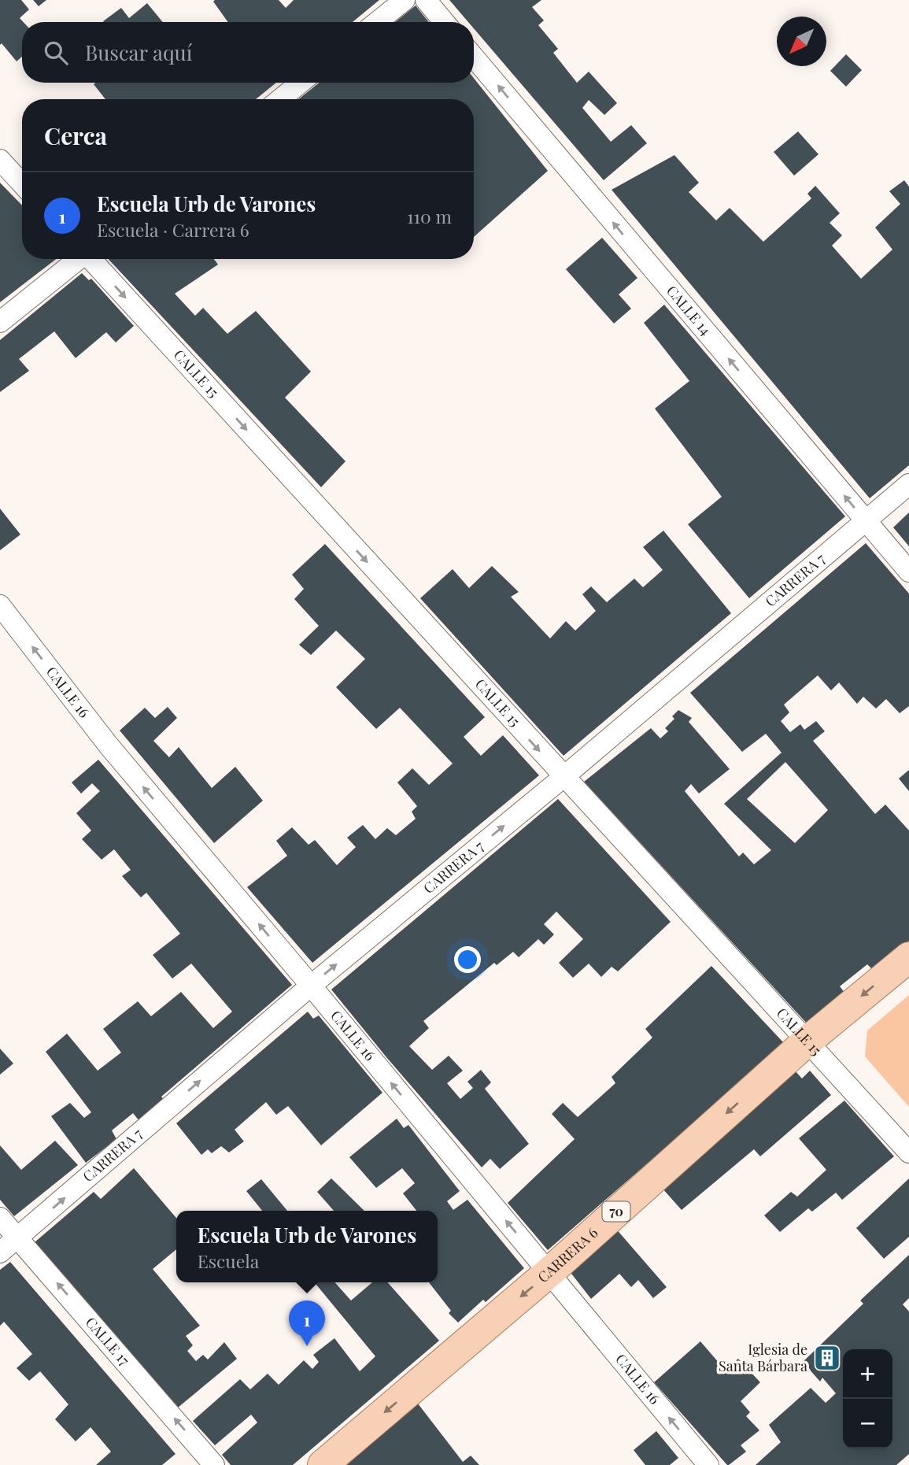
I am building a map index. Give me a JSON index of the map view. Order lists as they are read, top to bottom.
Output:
{
  "streets": {
    "main road": ["70", "CARRERA 6"],
    "street": [
      "CALLE 14",
      "CALLE 15",
      "CARRERA 7",
      "CALLE 16",
      "CALLE 17"
    ]
  },
  "crossings": [
    ["CALLE 14", "CARRERA 7"],
    ["CALLE 15", "CARRERA 7"],
    ["CALLE 15", "CARRERA 6"],
    ["CARRERA 7", "CALLE 16"],
    ["CARRERA 7", "CALLE 17"],
    ["CALLE 16", "CARRERA 6"]
  ],
  "one_way": [
    "CALLE 14",
    "CALLE 15",
    "CARRERA 7",
    "CALLE 16",
    "CARRERA 6",
    "CALLE 17"
  ],
  "places": {
    "building": ["Iglesia de Santa Bárbara"]
  },
  "north": "bottom left",
  "page": {
    "search": "Buscar aquí",
    "heading": "Cerca",
    "list": [
      {
        "mark": "1",
        "name": "Escuela Urb de Varones",
        "note": "Escuela · Carrera 6",
        "value": "110 m"
      }
    ],
    "popup": ["Escuela Urb de Varones", "Escuela"],
    "pins": "1",
    "map_buttons": ["+", "−"]
  }
}
